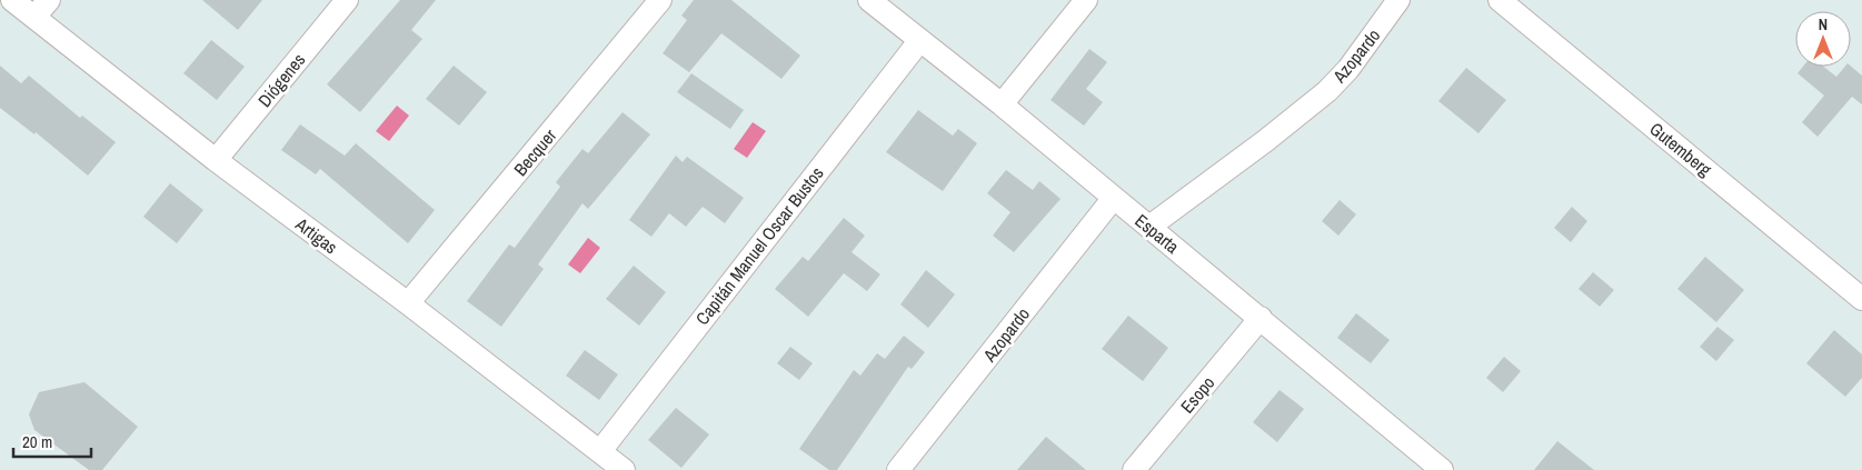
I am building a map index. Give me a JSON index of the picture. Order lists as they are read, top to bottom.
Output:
{
  "streets": {
    "street": [
      "Azopardo",
      "Diógenes",
      "Gutemberg",
      "Becquer",
      "Esparta",
      "Artigas",
      "Capitán Manuel Oscar Bustos",
      "Esopo"
    ]
  },
  "crossings": [
    ["Azopardo", "Esparta"],
    ["Diógenes", "Artigas"],
    ["Becquer", "Artigas"],
    ["Esparta", "Capitán Manuel Oscar Bustos"],
    ["Esparta", "Esopo"],
    ["Artigas", "Capitán Manuel Oscar Bustos"]
  ],
  "scale_bar": "20 m",
  "north": "top"
}
